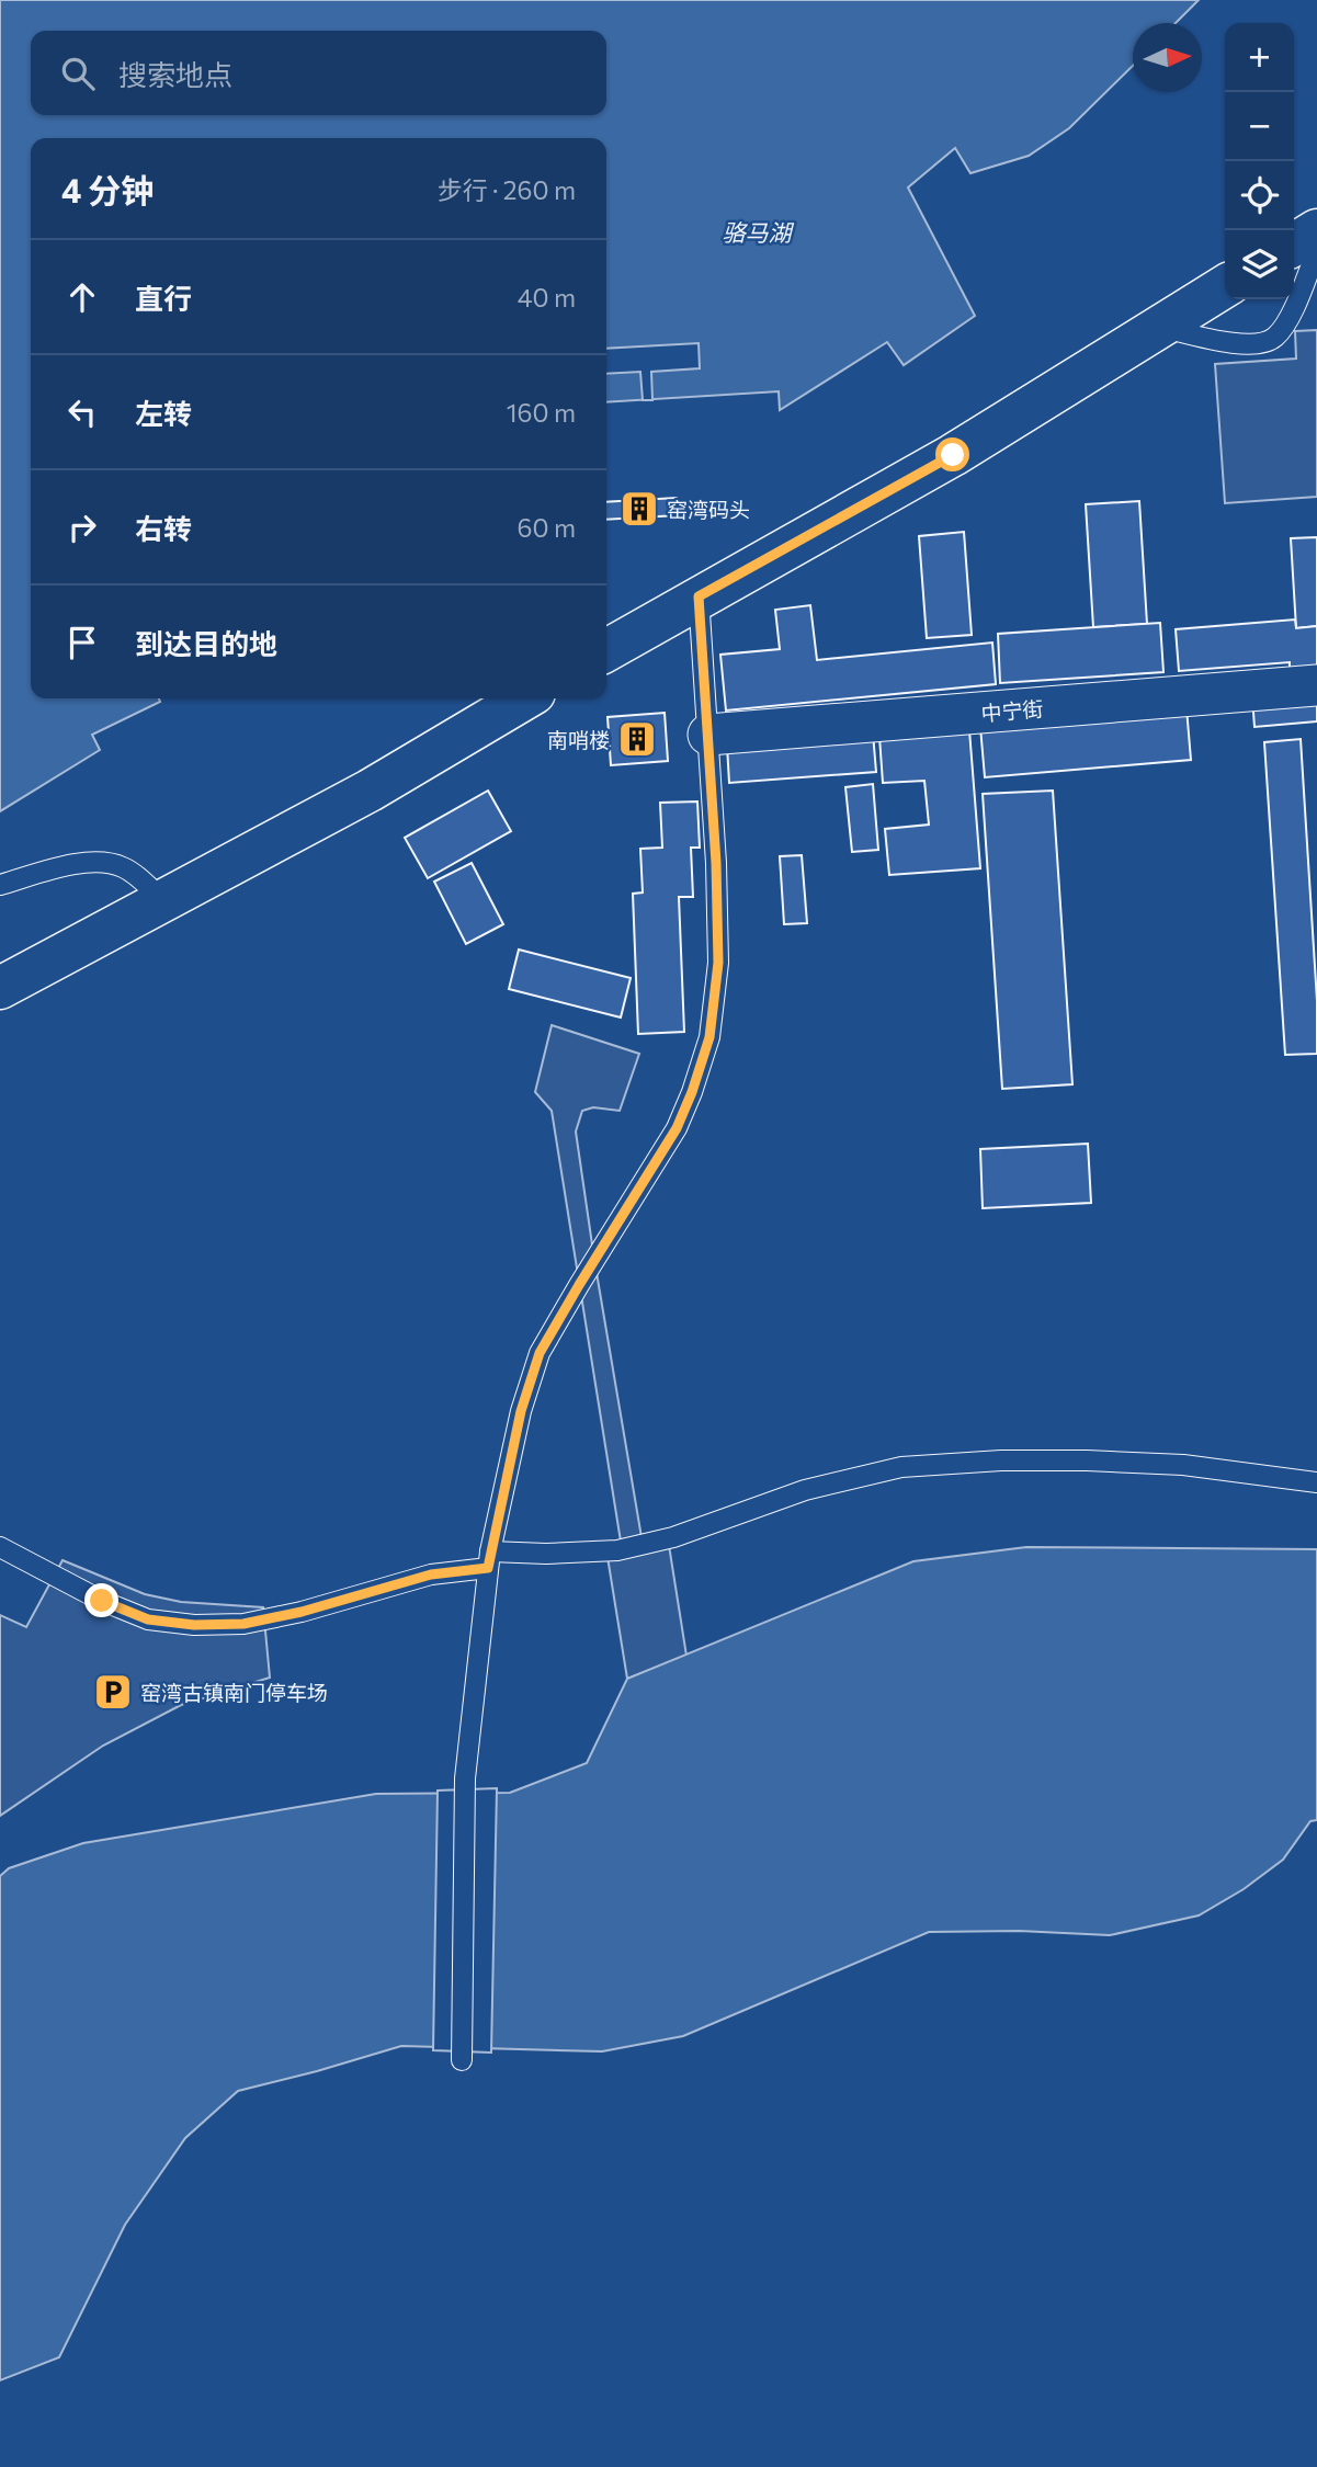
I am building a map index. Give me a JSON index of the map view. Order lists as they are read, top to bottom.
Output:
{
  "streets": {
    "street": ["中宁街"]
  },
  "water": ["骆马湖"],
  "places": {
    "building": ["窑湾码头", "南哨楼"],
    "parking": ["窑湾古镇南门停车场"]
  },
  "north": "right",
  "page": {
    "map_buttons": ["+", "−"],
    "search": "搜索地点",
    "heading": ["4 分钟", "步行 · 260 m"],
    "list": [
      ["直行", "40 m"],
      ["左转", "160 m"],
      ["右转", "60 m"],
      "到达目的地"
    ]
  }
}
